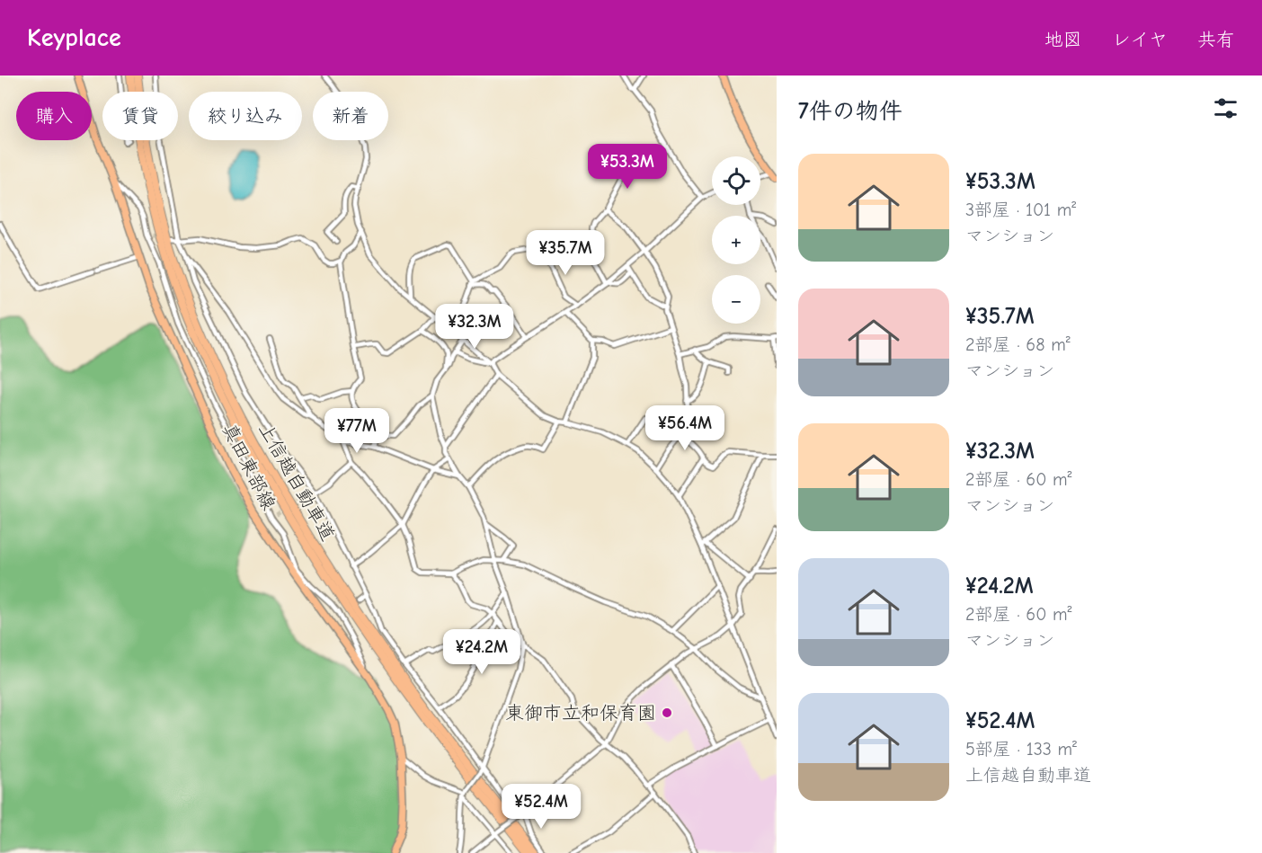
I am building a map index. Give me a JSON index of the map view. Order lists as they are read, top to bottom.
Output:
{
  "streets": {
    "highway": ["上信越自動車道"],
    "main road": ["真田東部線"]
  },
  "places": ["東御市立和保育園"],
  "page": {
    "header": "Keyplace",
    "nav": ["地図", "レイヤ", "共有"],
    "heading": "7件の物件",
    "chip": [
      "購入",
      "賃貸",
      "絞り込み",
      "新着"
    ],
    "list": [
      {
        "name": "¥53.3M",
        "note": "3部屋 · 101 m² · マンション"
      },
      {
        "name": "¥35.7M",
        "note": "2部屋 · 68 m² · マンション"
      },
      {
        "name": "¥32.3M",
        "note": "2部屋 · 60 m² · マンション"
      },
      {
        "name": "¥24.2M",
        "note": "2部屋 · 60 m² · マンション"
      },
      {
        "name": "¥52.4M",
        "note": "5部屋 · 133 m² · 上信越自動車道"
      }
    ],
    "price": [
      "¥53.3M",
      "¥35.7M",
      "¥32.3M",
      "¥56.4M",
      "¥77M",
      "¥24.2M",
      "¥52.4M"
    ],
    "map_buttons": ["+", "−"]
  }
}
